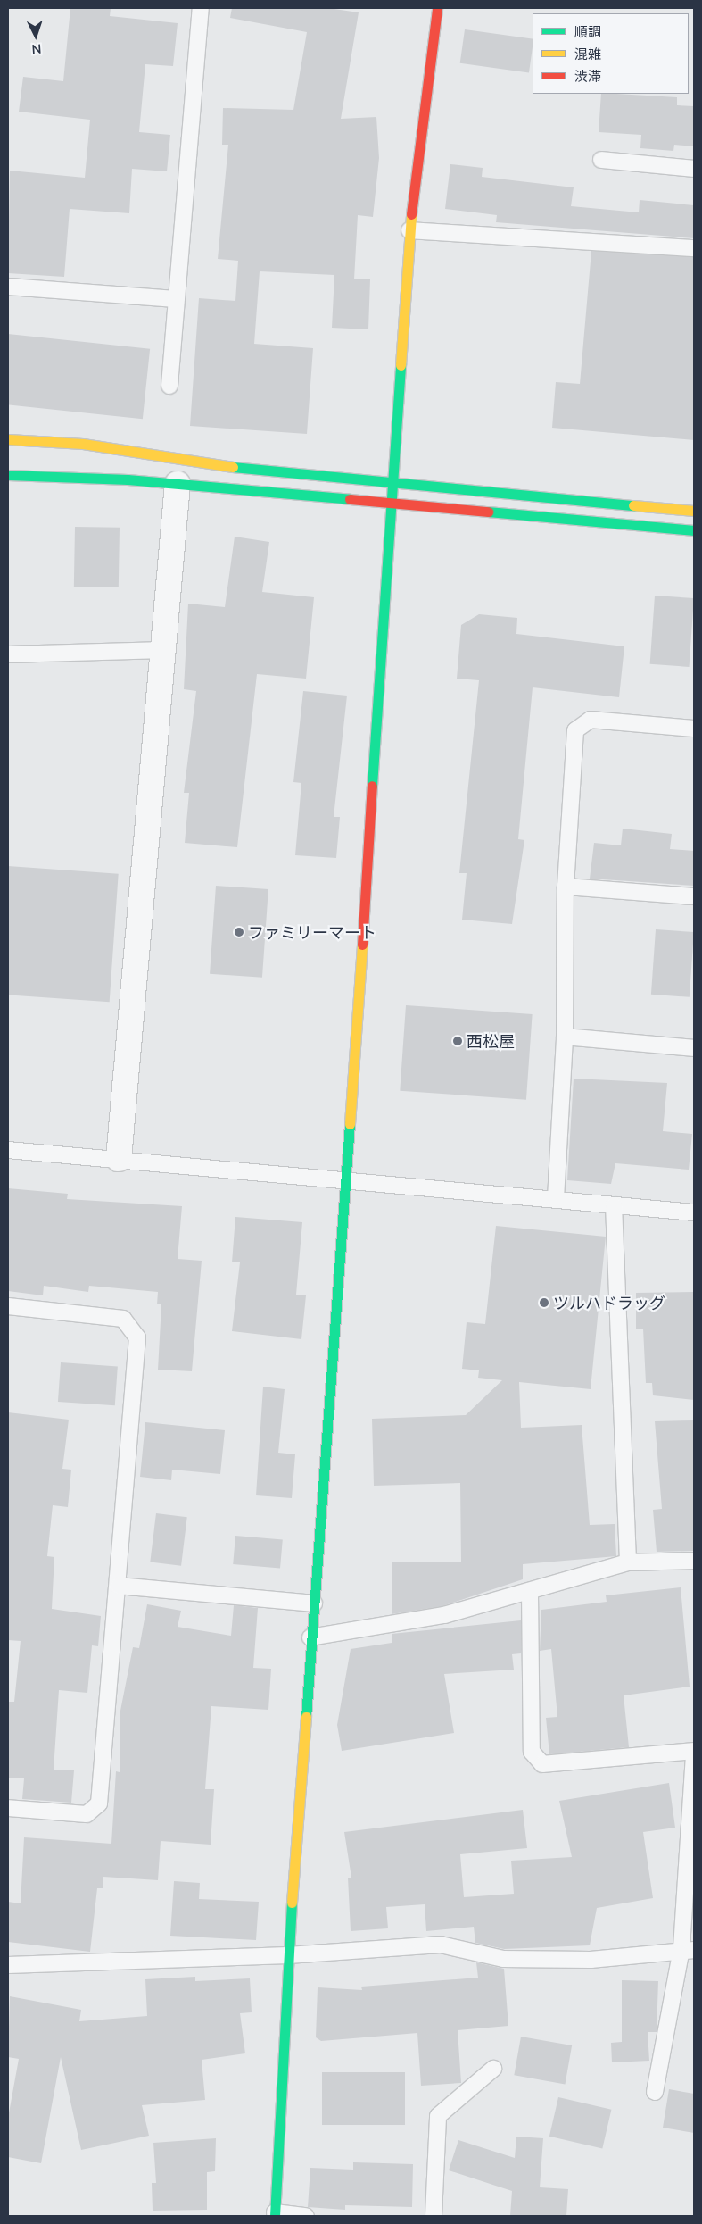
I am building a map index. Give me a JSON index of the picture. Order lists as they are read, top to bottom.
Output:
{
  "places": ["ファミリーマート", "西松屋", "ツルハドラッグ"],
  "legend": ["順調", "混雑", "渋滞"],
  "north": "bottom"
}
